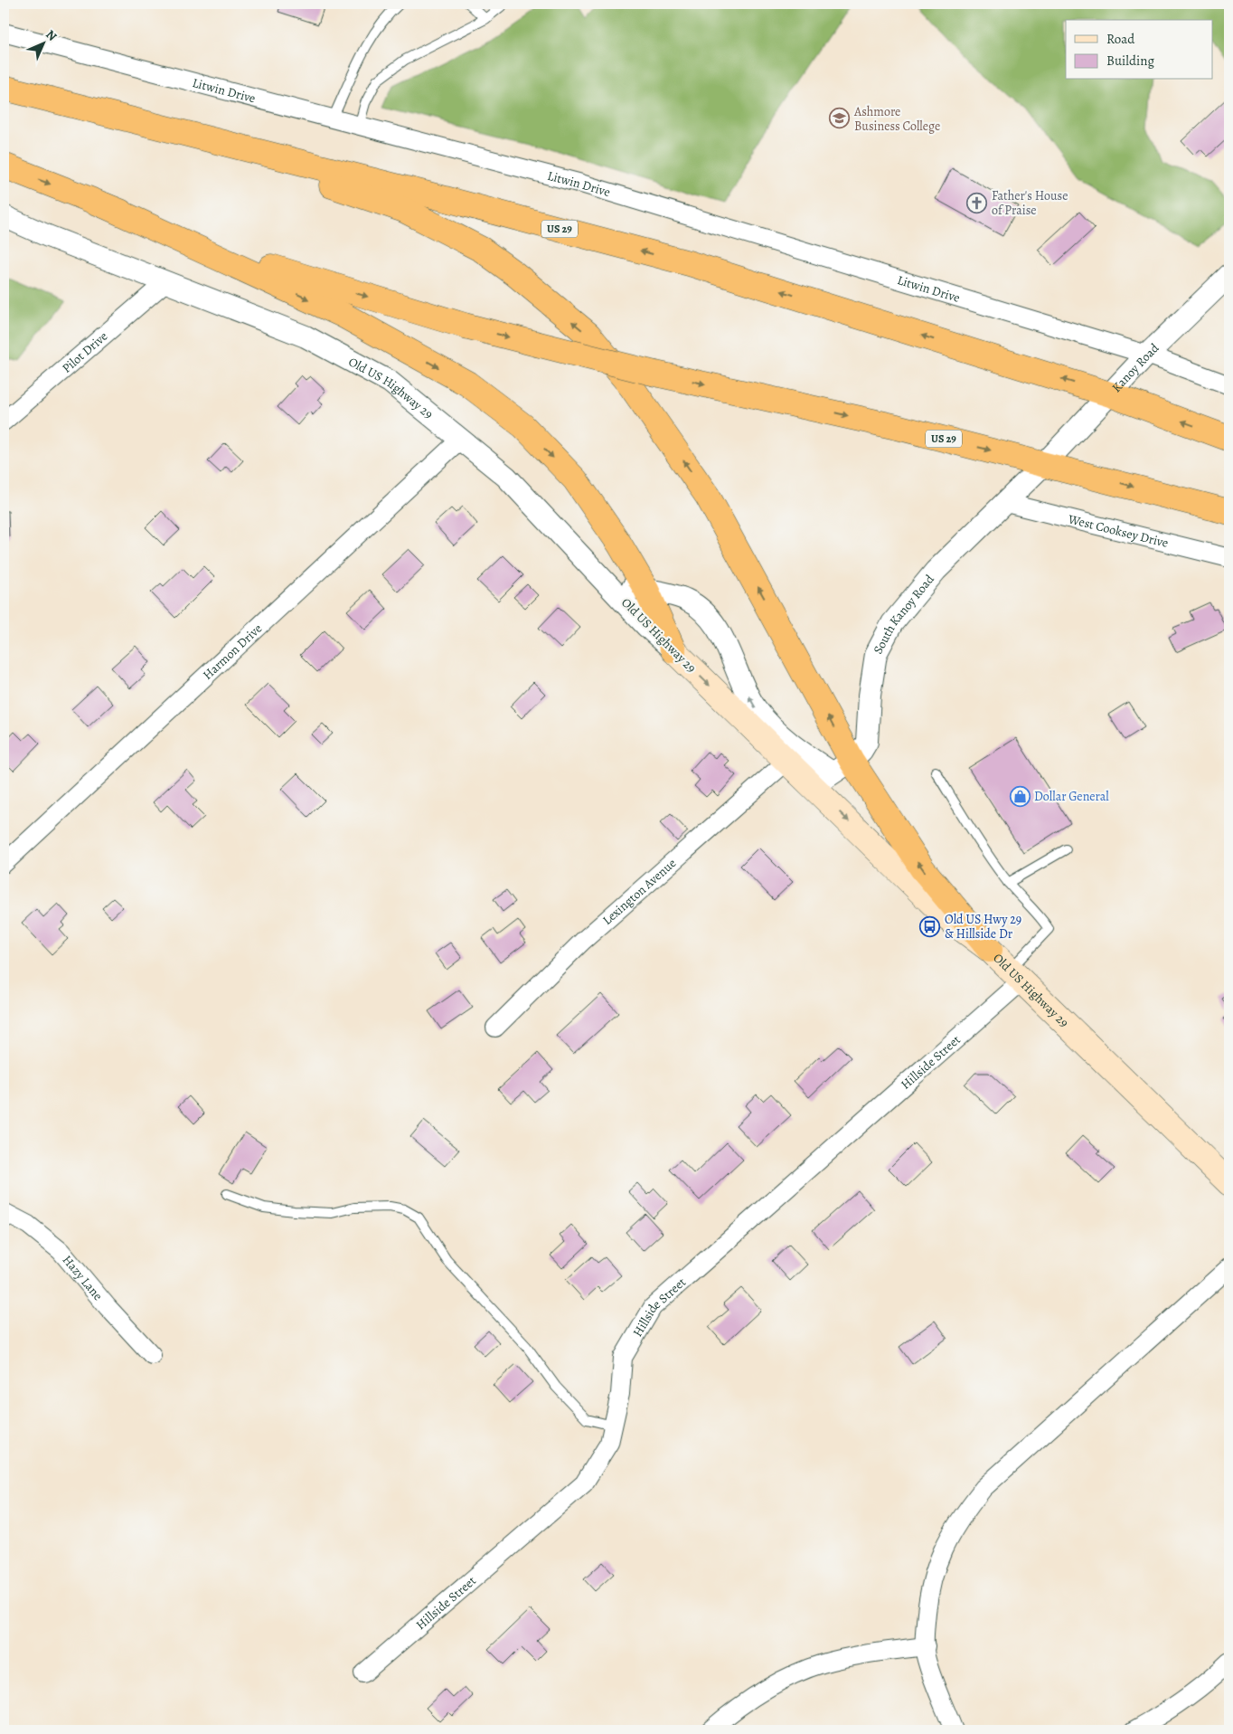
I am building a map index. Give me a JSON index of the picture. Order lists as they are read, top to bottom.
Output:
{
  "streets": {
    "highway": ["US 29"],
    "main road": ["Old US Highway 29"],
    "street": [
      "Litwin Drive",
      "Pilot Drive",
      "Kanoy Road",
      "West Cooksey Drive",
      "South Kanoy Road",
      "Harmon Drive",
      "Lexington Avenue",
      "Hillside Street",
      "Hazy Lane"
    ]
  },
  "crossings": [
    ["Litwin Drive", "Kanoy Road"],
    ["US 29", "Kanoy Road"],
    ["US 29", "South Kanoy Road"],
    ["Pilot Drive", "Old US Highway 29"],
    ["Kanoy Road", "South Kanoy Road"],
    ["Old US Highway 29", "South Kanoy Road"],
    ["Old US Highway 29", "Harmon Drive"],
    ["Old US Highway 29", "Lexington Avenue"],
    ["Old US Highway 29", "Hillside Street"],
    ["West Cooksey Drive", "South Kanoy Road"]
  ],
  "places": {
    "school or university": ["Ashmore Business College"],
    "church": ["Father's House of Praise"],
    "shop": ["Dollar General"],
    "bus stop": ["Old US Hwy 29 & Hillside Dr"]
  },
  "legend": ["Road", "Building"],
  "north": "top right"
}
